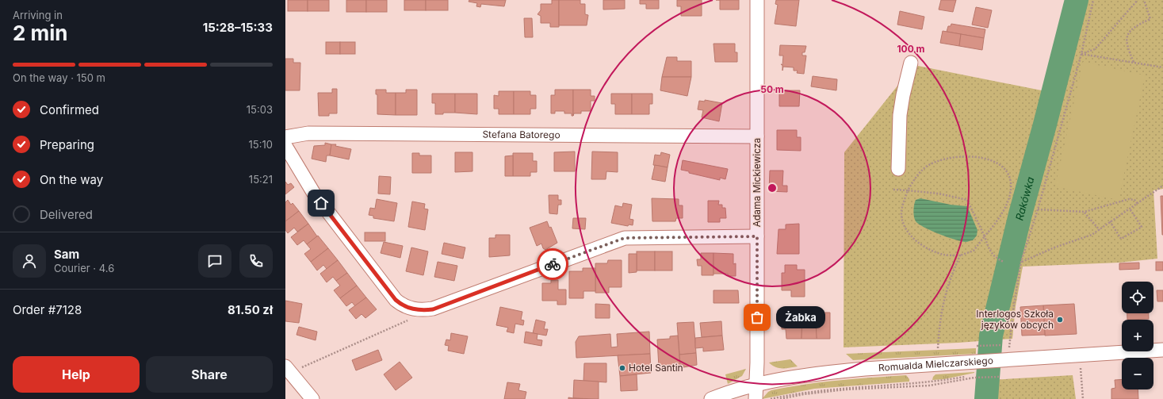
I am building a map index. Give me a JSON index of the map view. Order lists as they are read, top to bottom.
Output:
{
  "streets": {
    "street": ["Stefana Batorego", "Adama Mickiewicza", "Romualda Mielczarskiego"]
  },
  "crossings": [
    ["Stefana Batorego", "Adama Mickiewicza"],
    ["Adama Mickiewicza", "Romualda Mielczarskiego"]
  ],
  "water": ["Rakówka"],
  "places": ["Żabka", "Interlogos Szkoła języków obcych", "Hotel Santin"],
  "page": {
    "heading": ["2 min", "Arriving in", "15:28–15:33"],
    "panel": [
      "Sam",
      "Courier · 4.6",
      "Order #7128",
      "81.50 zł"
    ],
    "bar": "On the way · 150 m",
    "list": [
      ["Confirmed", "15:03"],
      ["Preparing", "15:10"],
      ["On the way", "15:21"],
      "Delivered"
    ],
    "map_buttons": ["+", "−"],
    "bubble": "Żabka",
    "buttons": ["Help", "Share"]
  },
  "rings": ["100 m", "50 m"]
}
